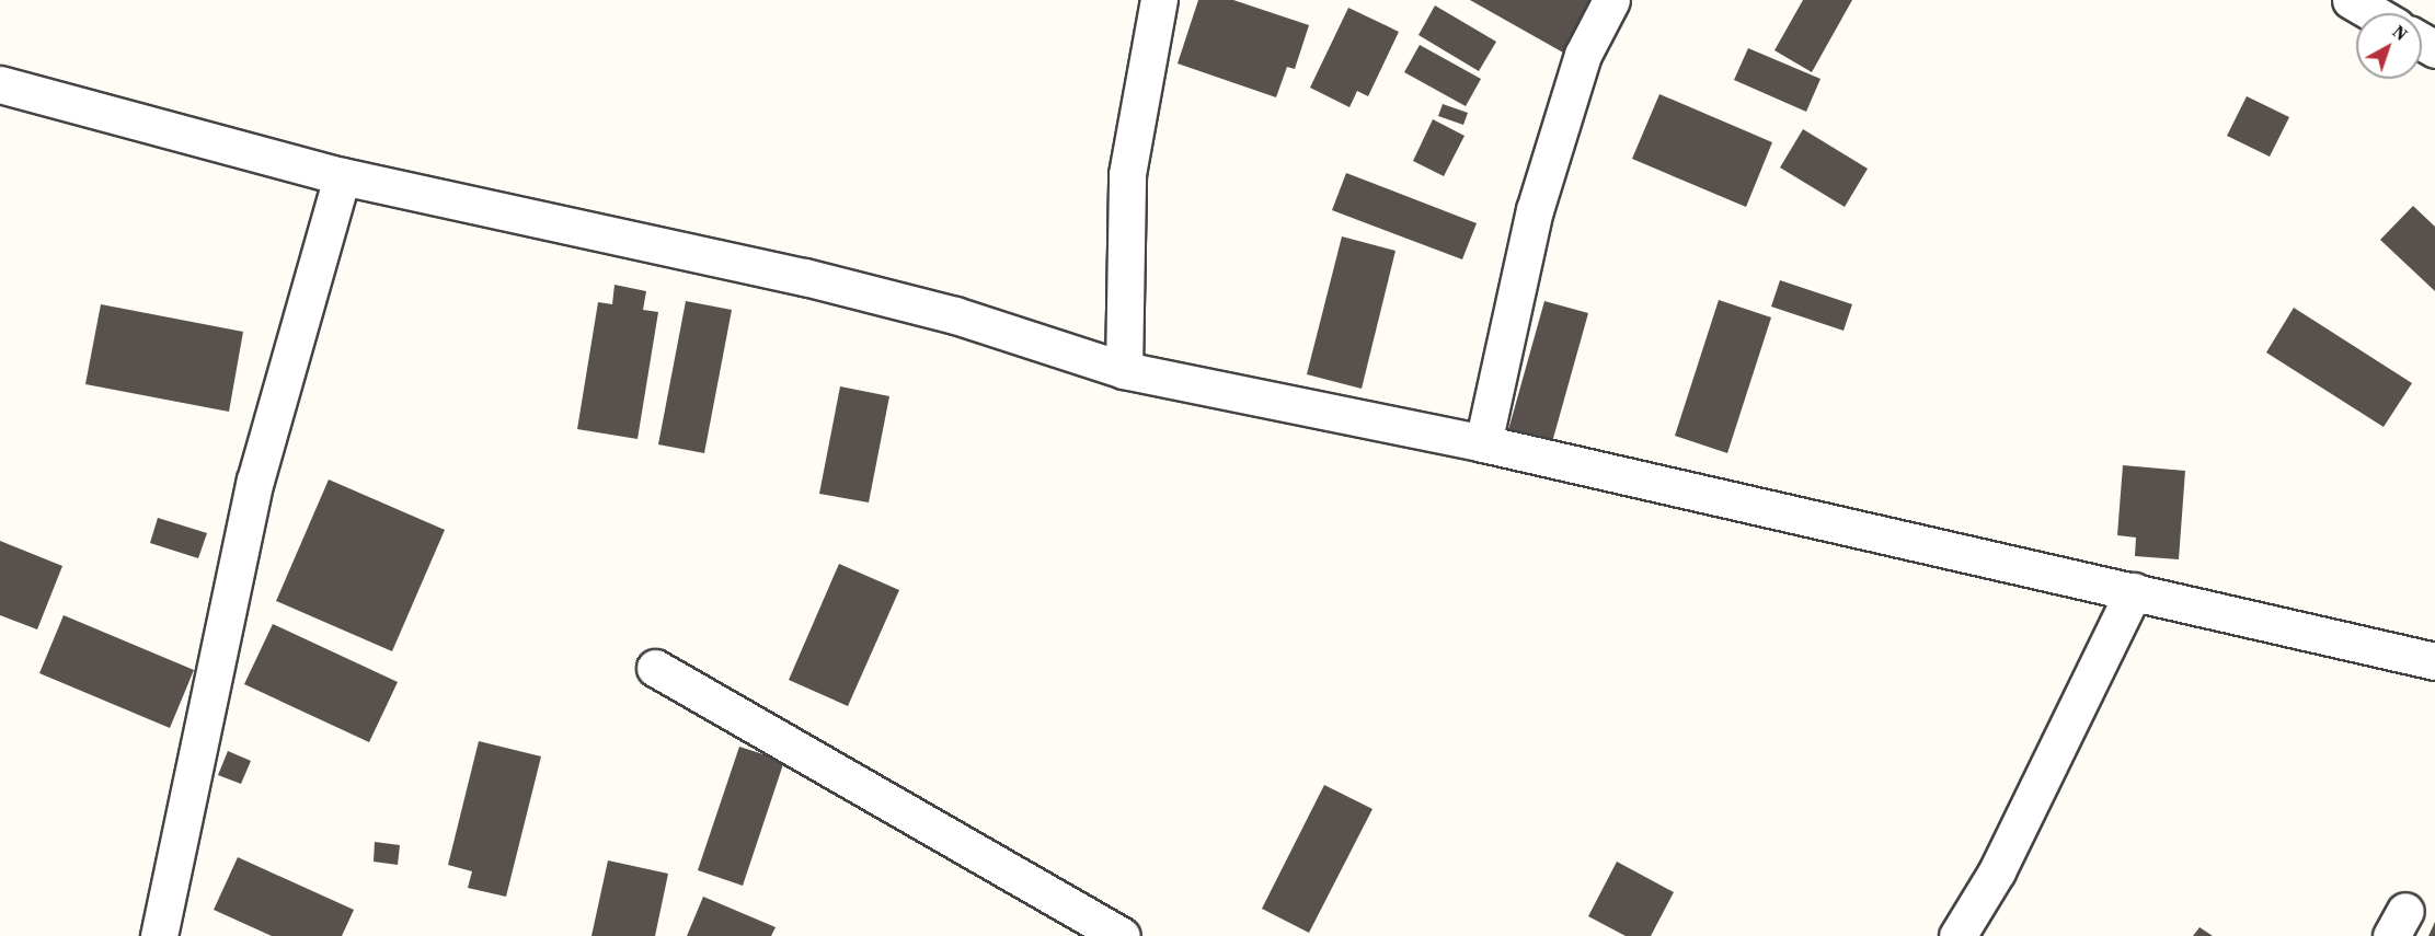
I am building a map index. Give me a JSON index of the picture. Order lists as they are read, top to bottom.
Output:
{
  "north": "top right"
}
